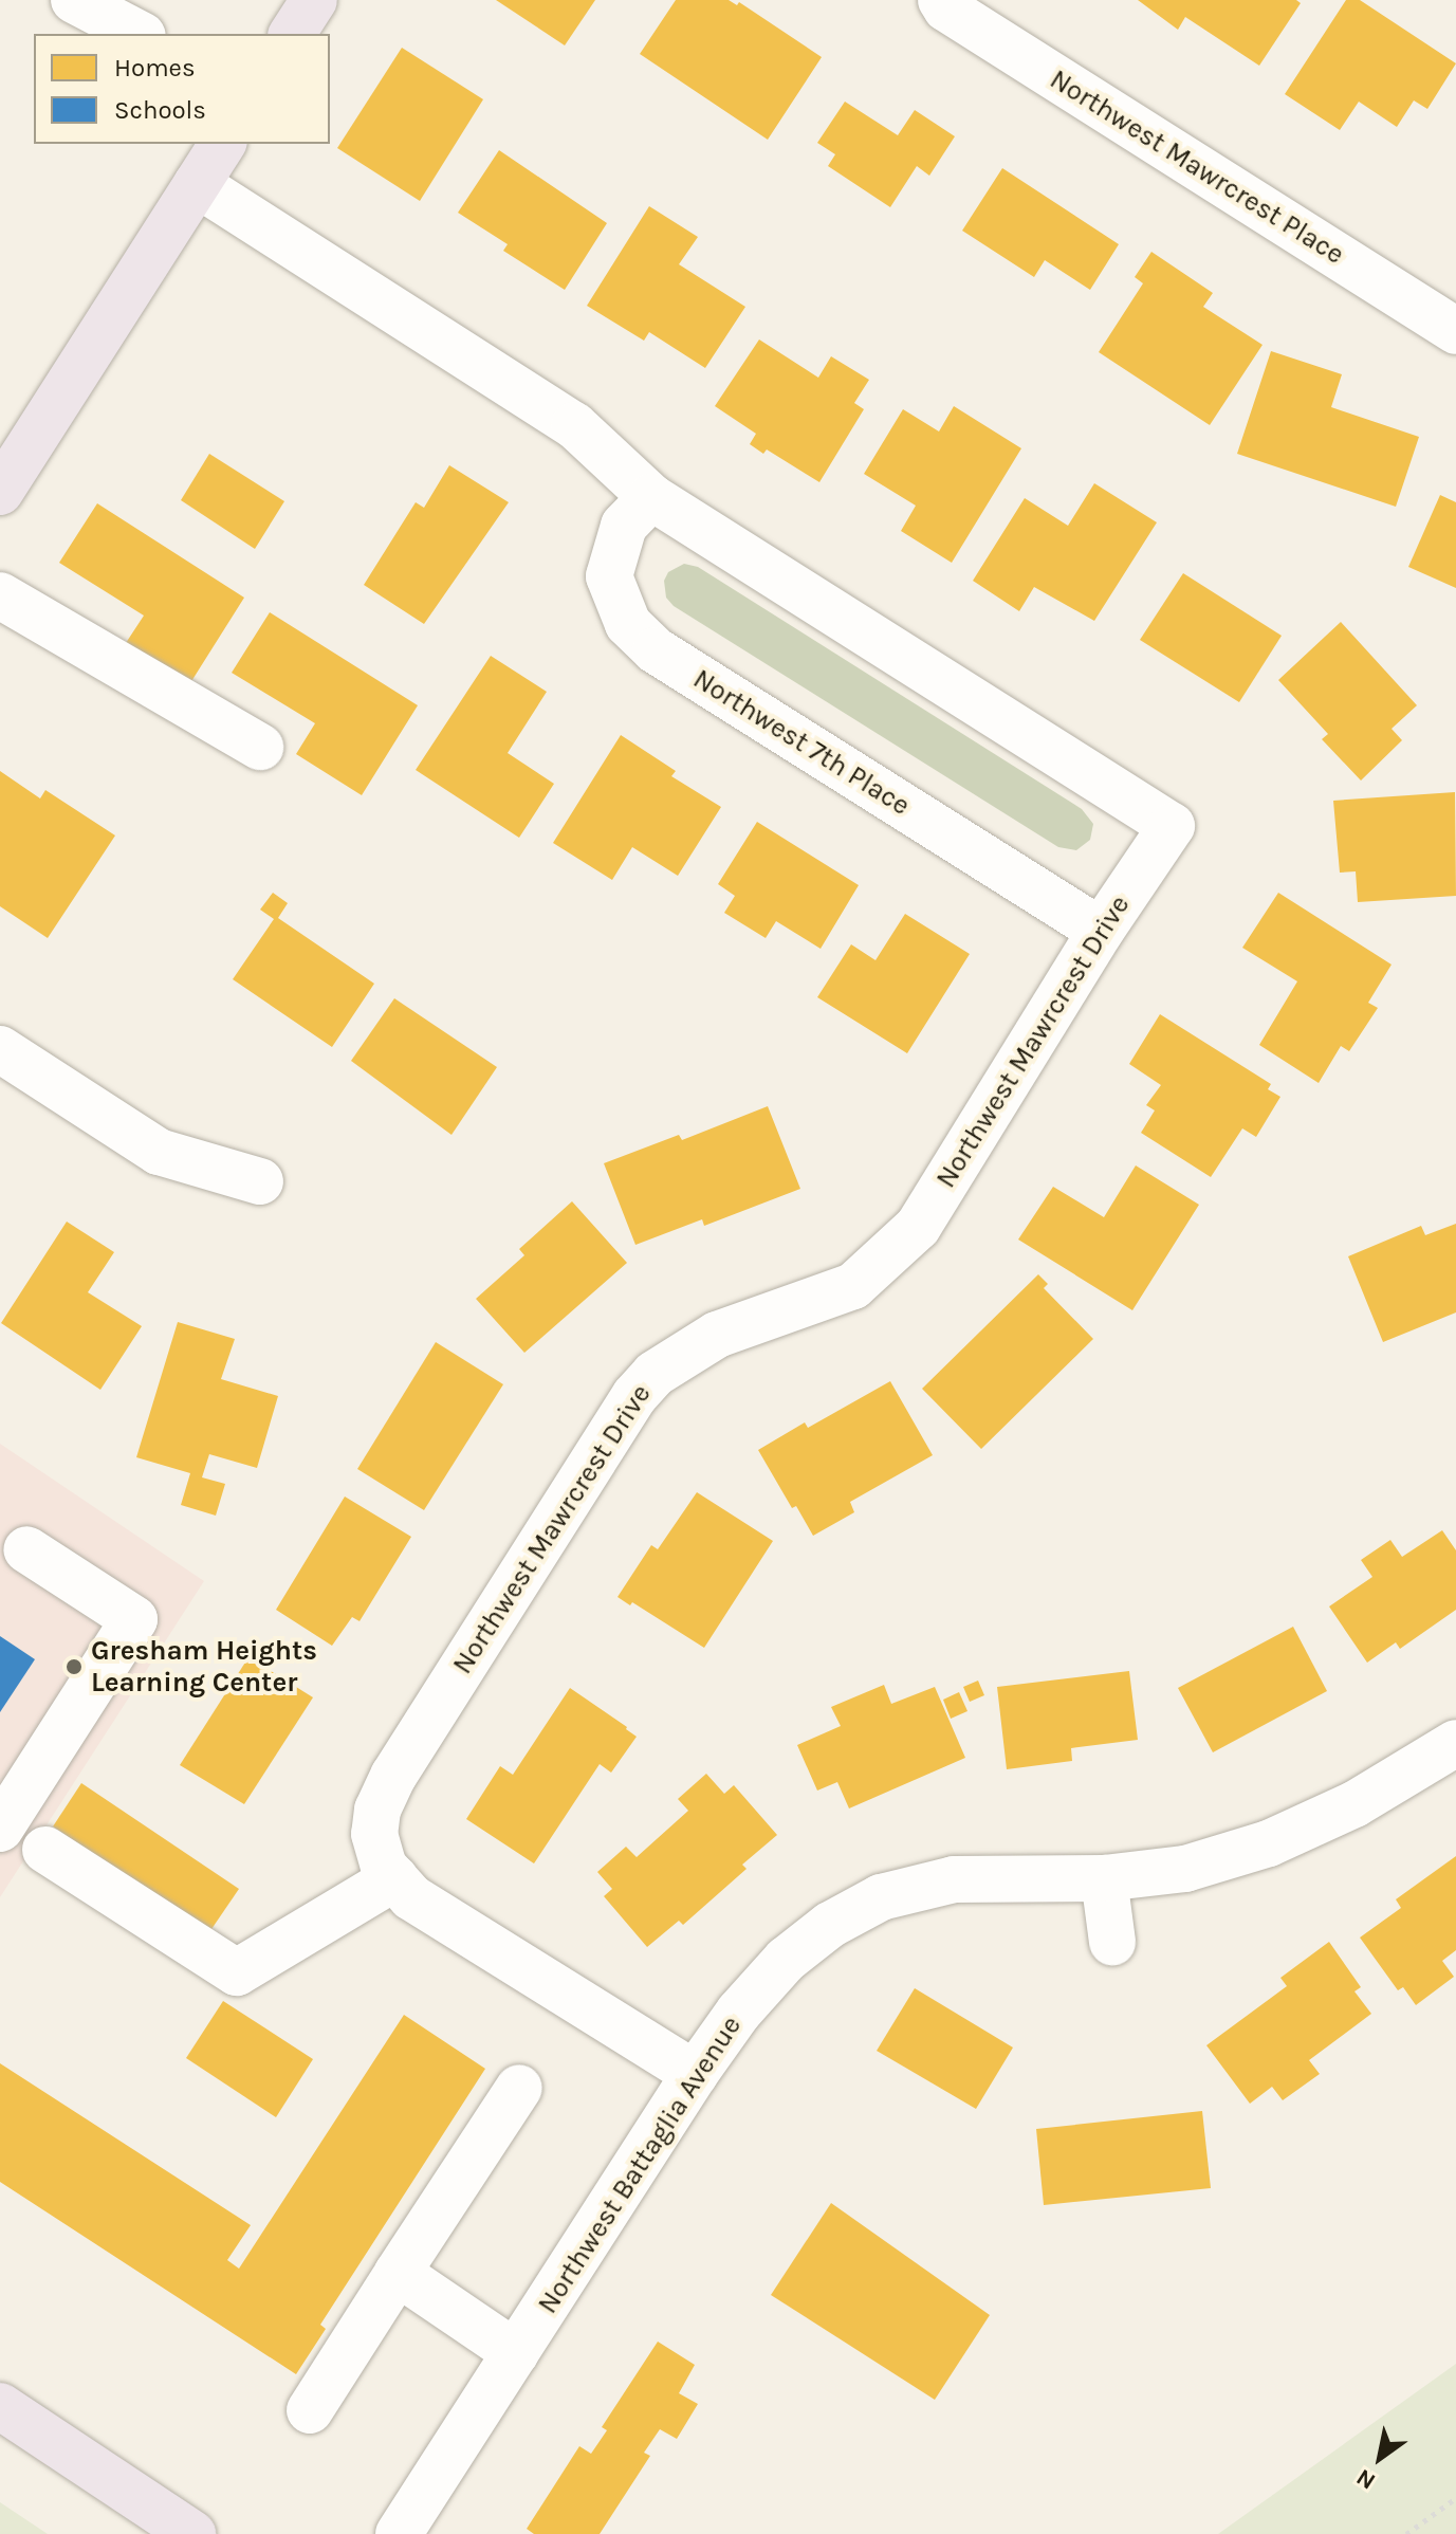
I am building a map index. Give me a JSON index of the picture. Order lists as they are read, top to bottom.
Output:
{
  "streets": {
    "street": [
      "Northwest Mawrcrest Place",
      "Northwest 7th Place",
      "Northwest Mawrcrest Drive",
      "Northwest Battaglia Avenue"
    ]
  },
  "crossings": [
    ["Northwest 7th Place", "Northwest Mawrcrest Drive"],
    ["Northwest Mawrcrest Drive", "Northwest Battaglia Avenue"]
  ],
  "places": ["Gresham Heights Learning Center"],
  "legend": ["Homes", "Schools"],
  "north": "bottom left"
}
